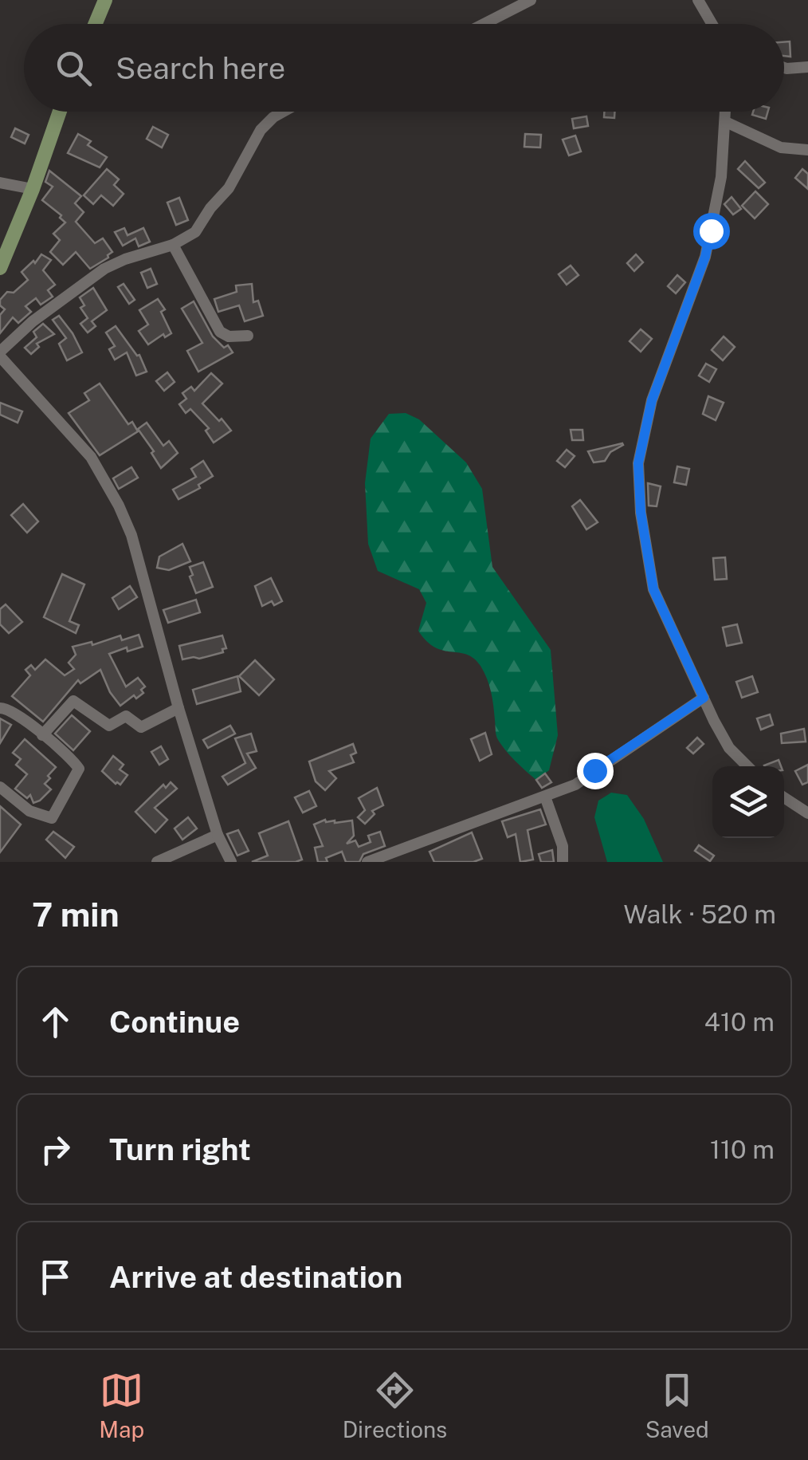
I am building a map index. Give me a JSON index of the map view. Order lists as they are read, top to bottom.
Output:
{
  "page": {
    "search": "Search here",
    "heading": ["7 min", "Walk · 520 m"],
    "list": [
      ["Continue", "410 m"],
      ["Turn right", "110 m"],
      "Arrive at destination"
    ],
    "nav": ["Map", "Directions", "Saved"]
  }
}
